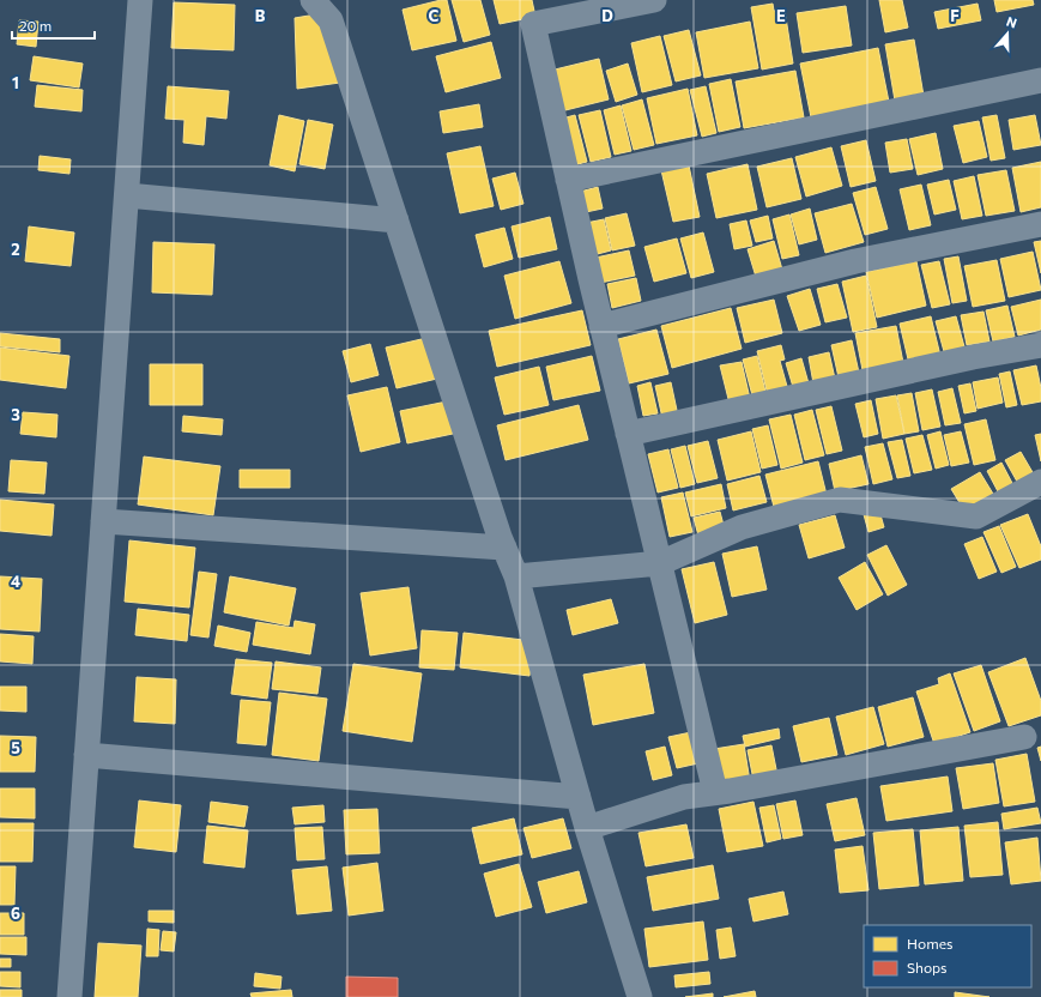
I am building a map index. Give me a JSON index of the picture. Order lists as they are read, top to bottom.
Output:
{
  "legend": ["Homes", "Shops"],
  "scale_bar": "20 m",
  "north": "top",
  "grid": {
    "columns": [
      "B",
      "C",
      "D",
      "E",
      "F"
    ],
    "rows": [
      "1",
      "2",
      "3",
      "4",
      "5",
      "6"
    ]
  }
}
